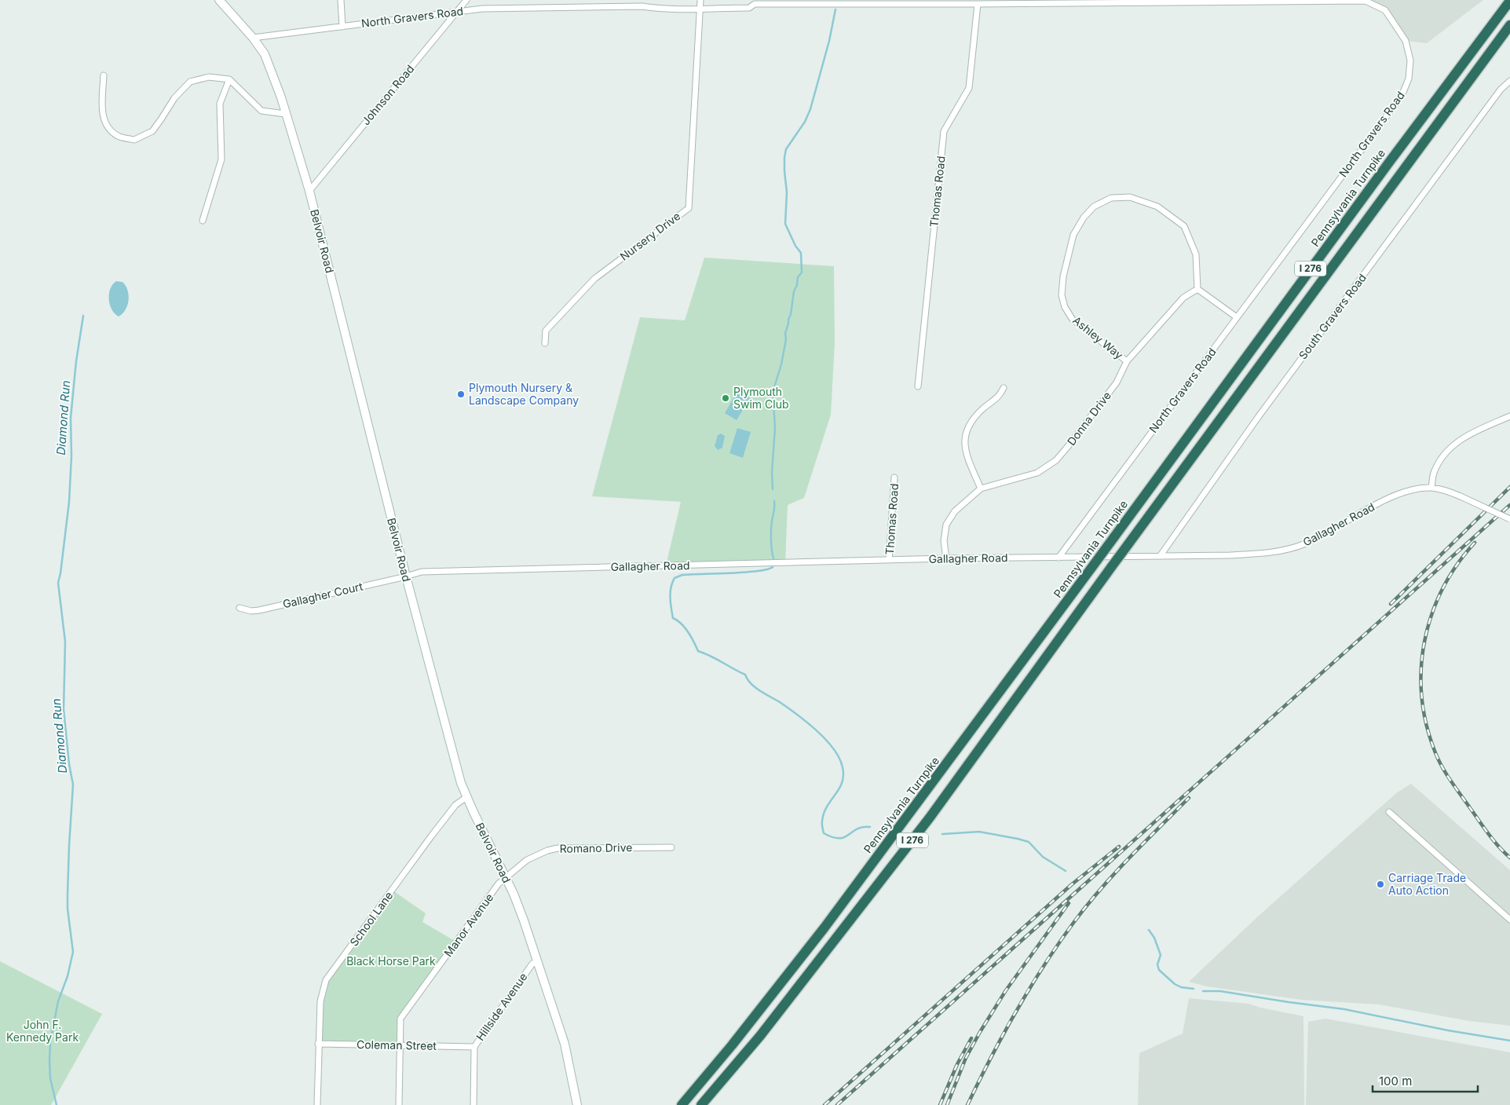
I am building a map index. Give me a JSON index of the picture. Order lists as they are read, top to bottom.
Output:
{
  "streets": {
    "highway": ["Pennsylvania Turnpike", "I 276"],
    "street": [
      "North Gravers Road",
      "Johnson Road",
      "Thomas Road",
      "Nursery Drive",
      "Belvoir Road",
      "South Gravers Road",
      "Ashley Way",
      "Donna Drive",
      "Gallagher Road",
      "Gallagher Court",
      "Romano Drive",
      "School Lane",
      "Manor Avenue",
      "Hillside Avenue",
      "Coleman Street"
    ]
  },
  "crossings": [
    ["North Gravers Road", "Johnson Road"],
    ["North Gravers Road", "Thomas Road"],
    ["North Gravers Road", "Nursery Drive"],
    ["North Gravers Road", "Belvoir Road"],
    ["North Gravers Road", "Gallagher Road"],
    ["Johnson Road", "Belvoir Road"],
    ["Thomas Road", "Gallagher Road"],
    ["Belvoir Road", "Gallagher Road"],
    ["Belvoir Road", "Gallagher Court"],
    ["Belvoir Road", "Romano Drive"],
    ["Belvoir Road", "School Lane"],
    ["Belvoir Road", "Manor Avenue"],
    ["Belvoir Road", "Hillside Avenue"],
    ["South Gravers Road", "Gallagher Road"],
    ["Ashley Way", "Donna Drive"],
    ["Donna Drive", "Gallagher Road"],
    ["Gallagher Road", "Gallagher Court"],
    ["Romano Drive", "Manor Avenue"],
    ["School Lane", "Coleman Street"],
    ["Manor Avenue", "Coleman Street"],
    ["Hillside Avenue", "Coleman Street"]
  ],
  "water": ["Diamond Run"],
  "parks": ["Black Horse Park", "John F. Kennedy Park"],
  "places": ["Plymouth Nursery & Landscape Company", "Plymouth Swim Club", "Carriage Trade Auto Action"],
  "scale_bar": "100 m"
}
